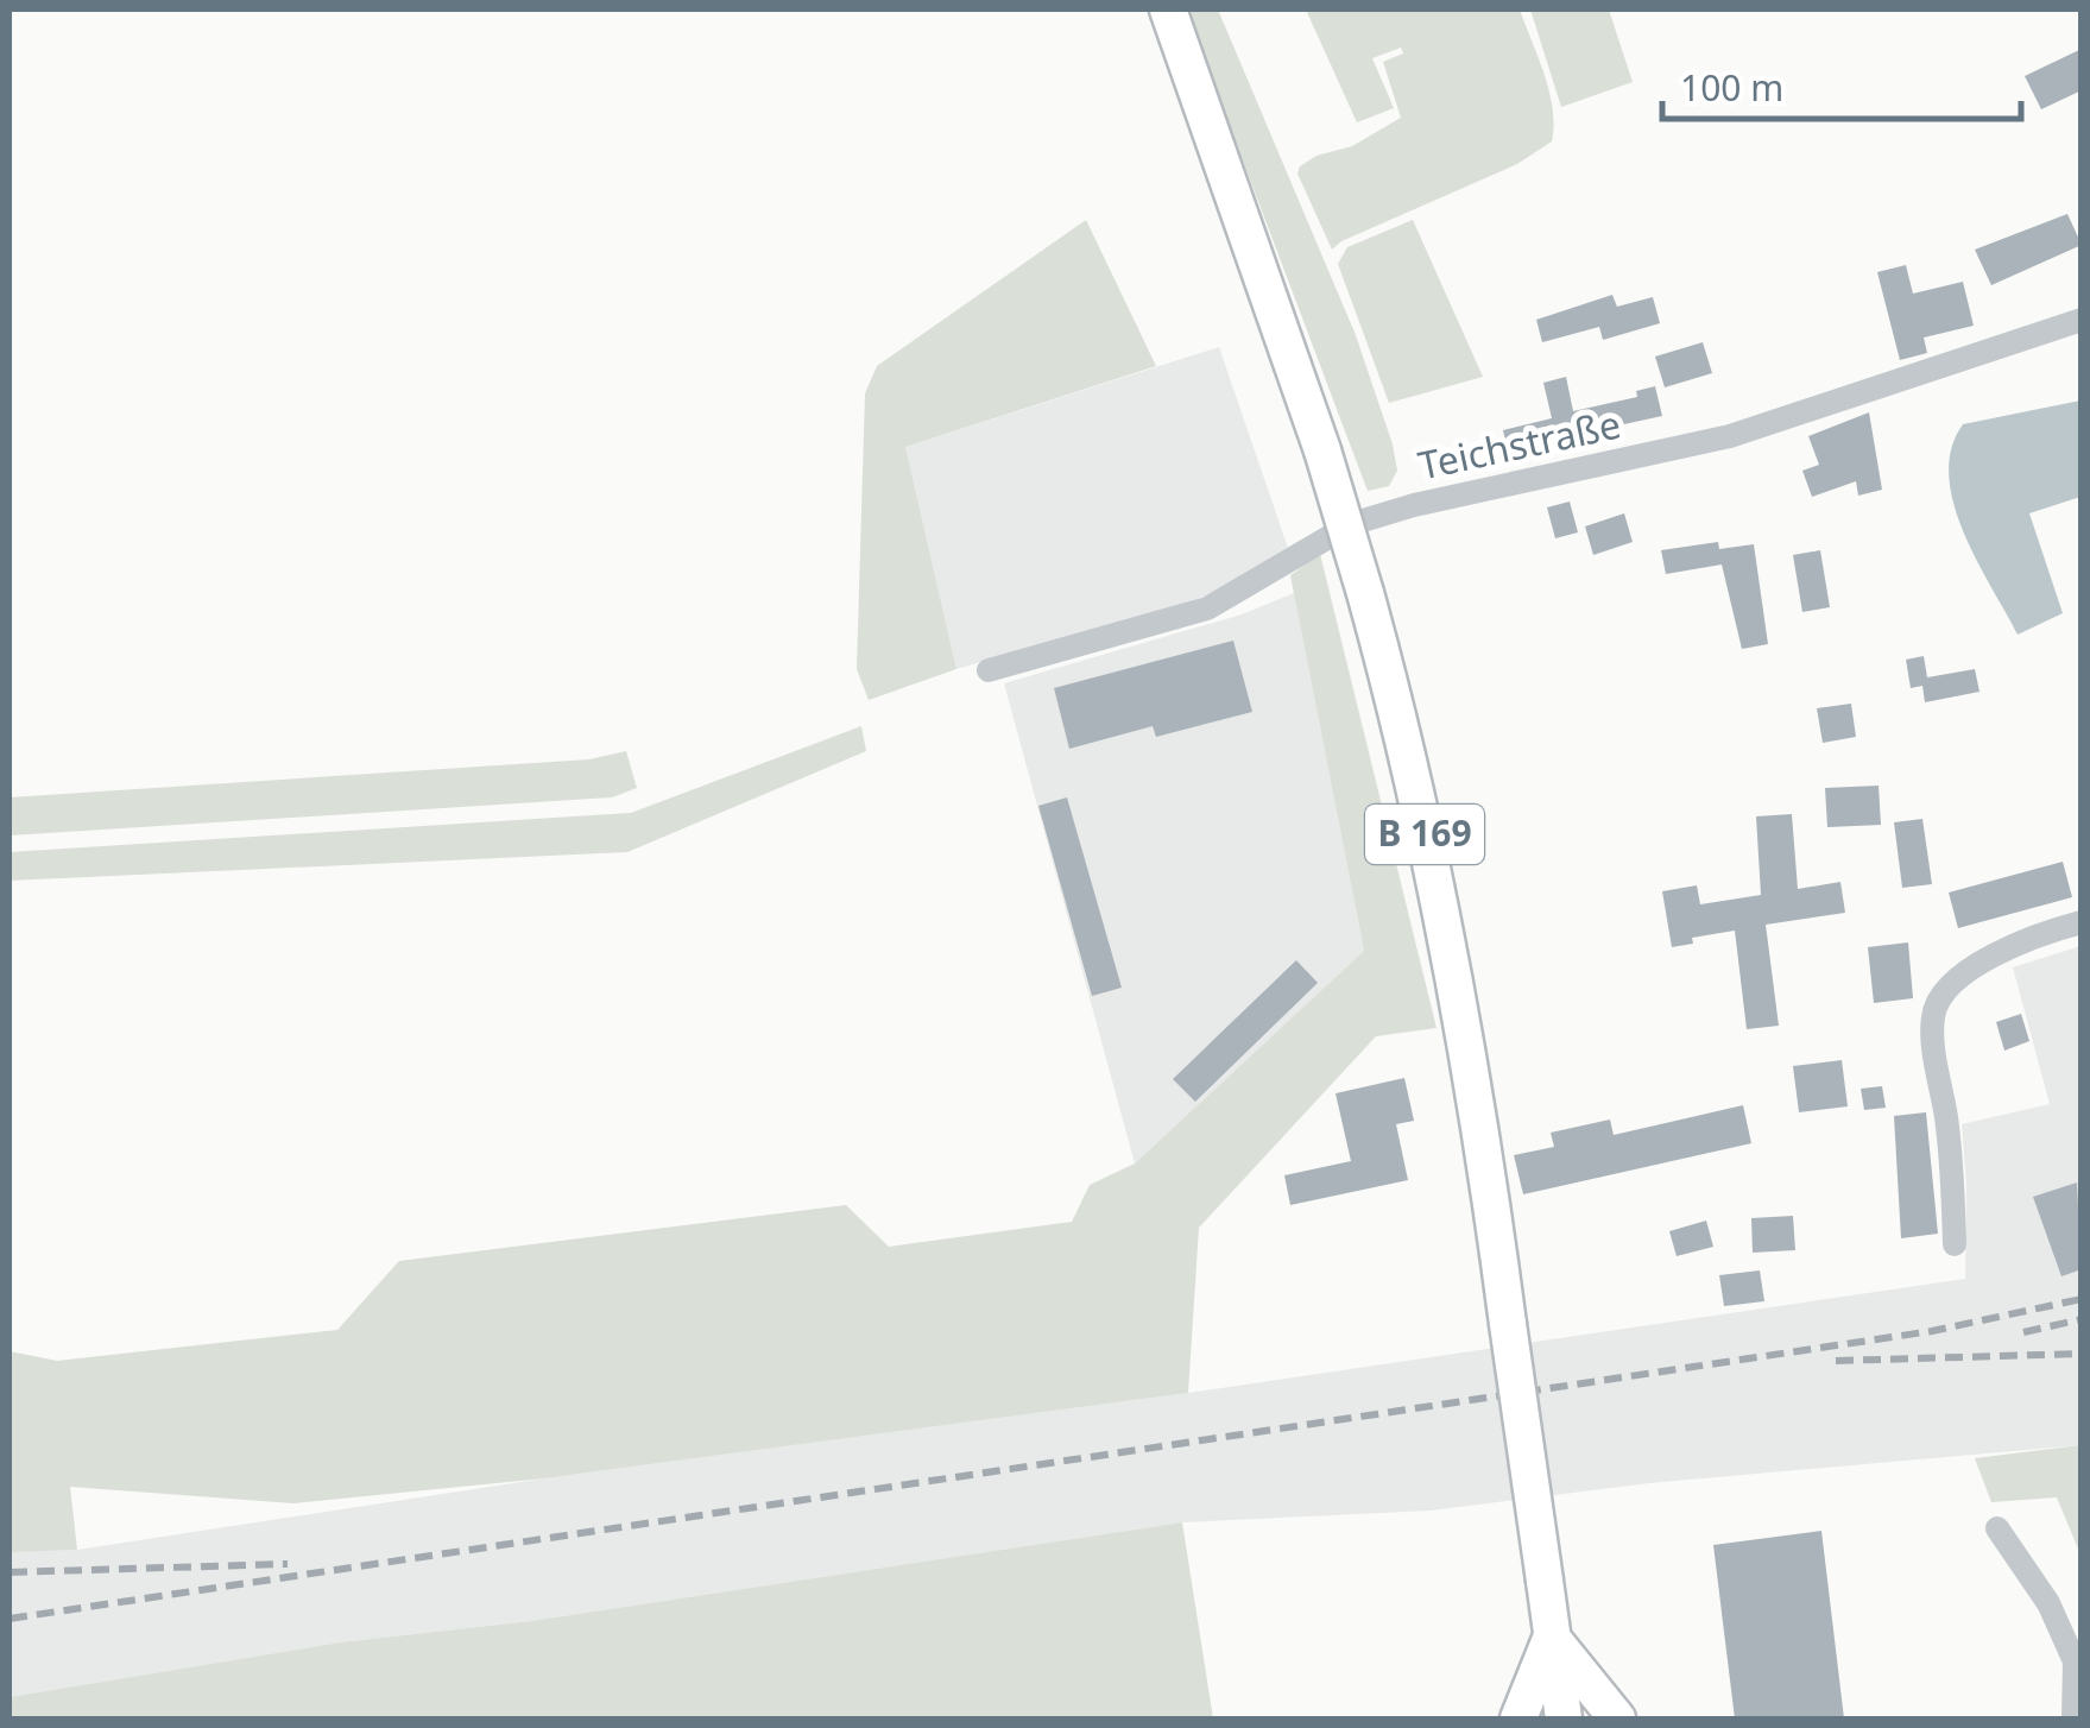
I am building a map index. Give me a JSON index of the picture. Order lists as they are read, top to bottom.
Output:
{
  "streets": {
    "main road": ["B 169"],
    "street": ["Teichstraße"]
  },
  "scale_bar": "100 m"
}
